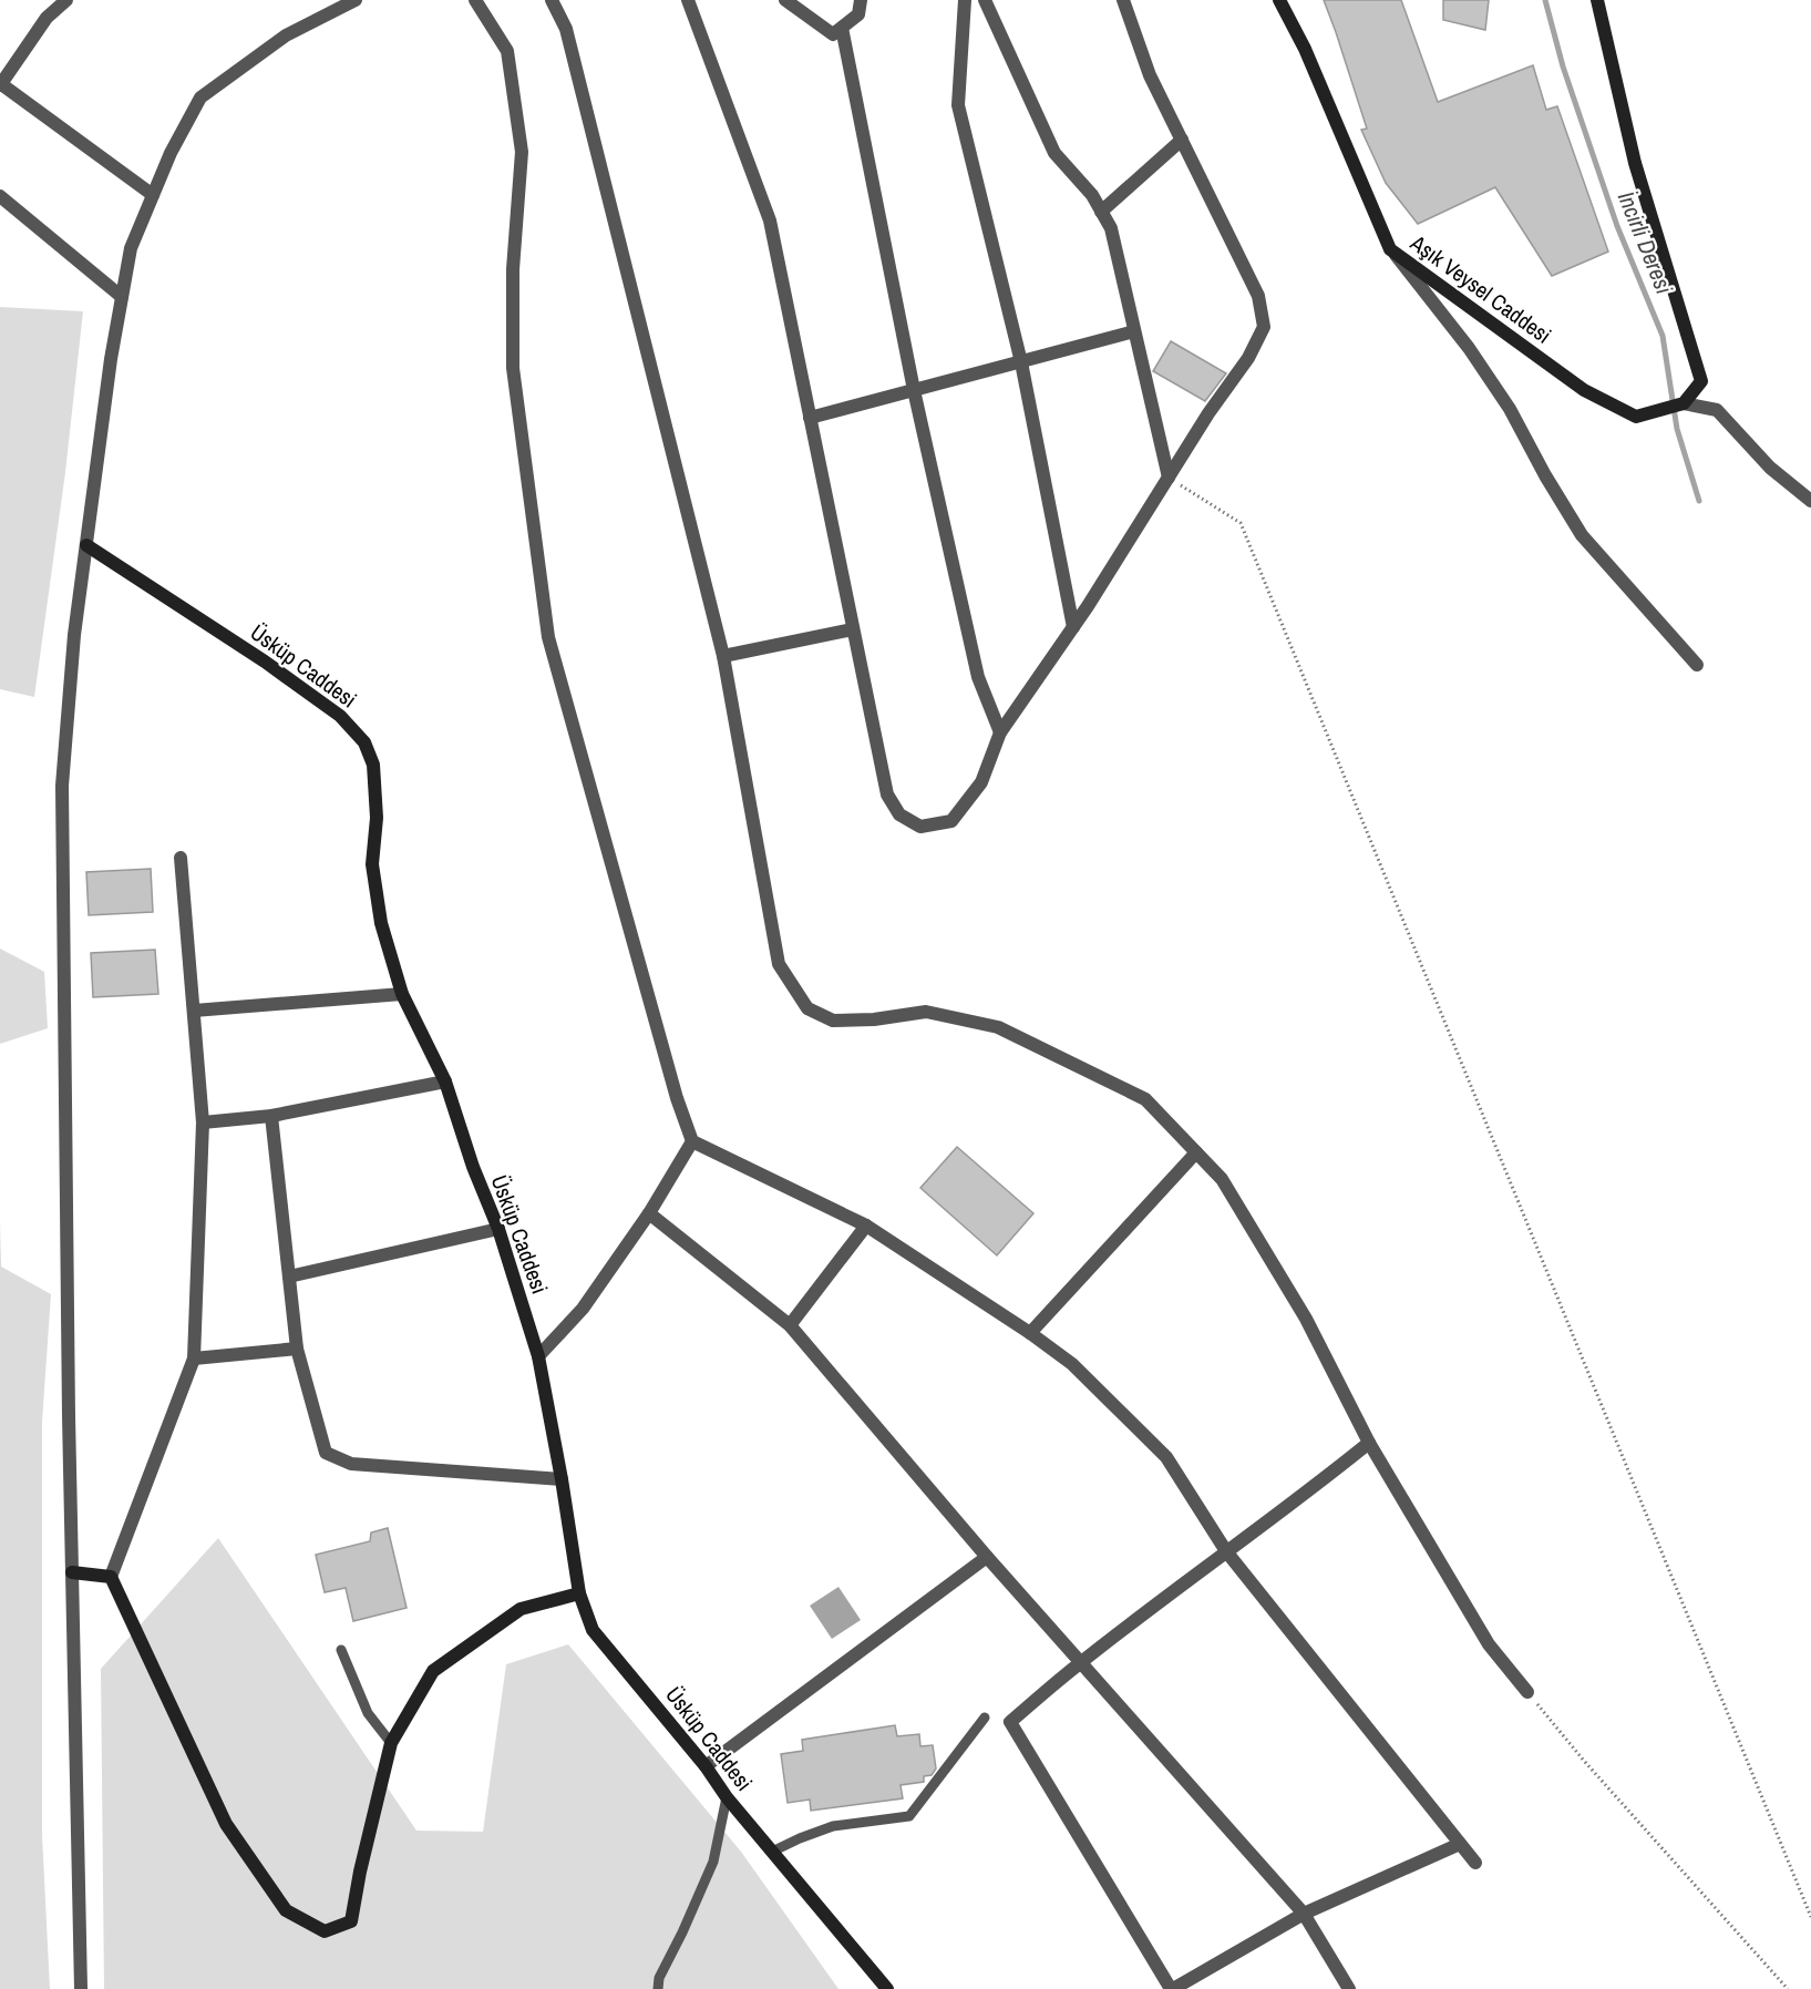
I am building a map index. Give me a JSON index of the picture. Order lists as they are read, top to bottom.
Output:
{
  "streets": {
    "street": ["Aşık Veysel Caddesi", "Üsküp Caddesi"]
  },
  "water": ["İncirli Deresi"]
}
